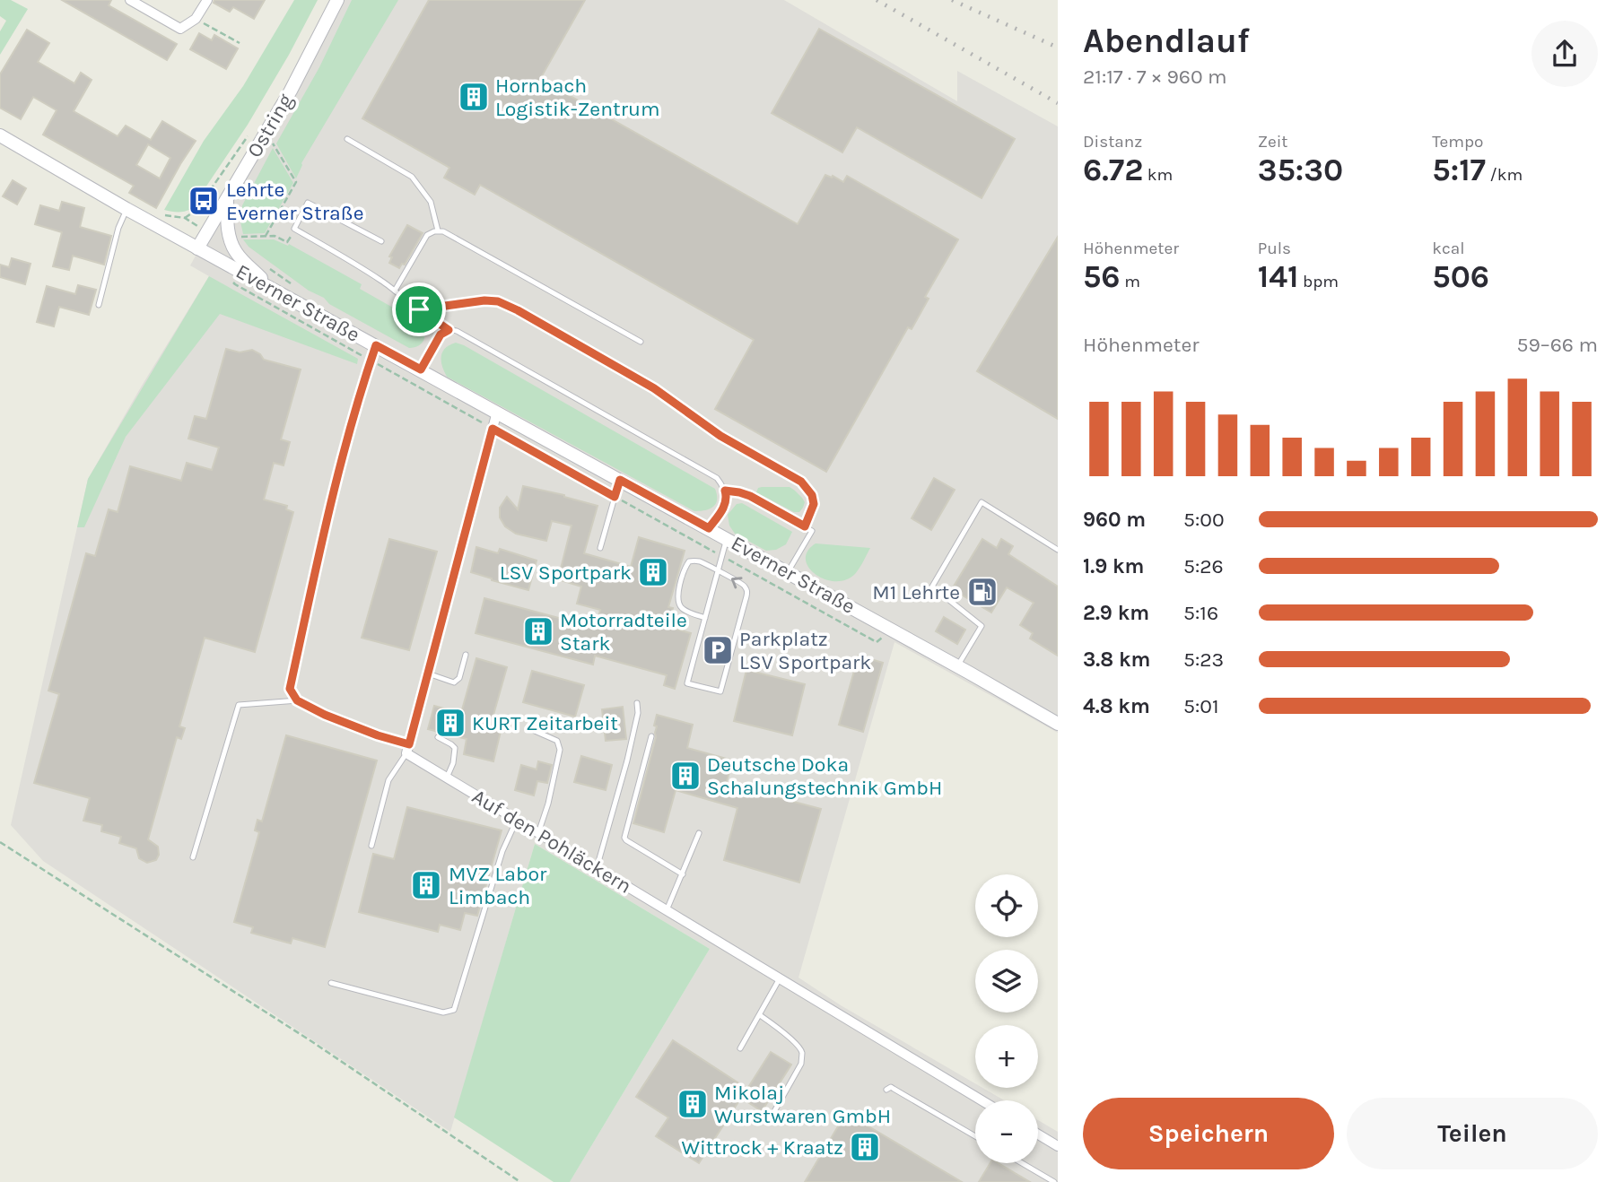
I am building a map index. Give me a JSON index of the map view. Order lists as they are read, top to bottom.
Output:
{
  "streets": {
    "street": ["Ostring", "Everner Straße", "Auf den Pohläckern"]
  },
  "crossings": [
    ["Ostring", "Everner Straße"]
  ],
  "places": {
    "building": [
      "Hornbach Logistik-Zentrum",
      "LSV Sportpark",
      "Motorradteile Stark",
      "KURT Zeitarbeit",
      "Deutsche Doka Schalungstechnik GmbH",
      "MVZ Labor Limbach",
      "Mikolaj Wurstwaren GmbH",
      "Wittrock + Kraatz"
    ],
    "bus stop": ["Lehrte Everner Straße"],
    "fuel station": ["M1 Lehrte"],
    "parking": ["Parkplatz LSV Sportpark"]
  },
  "page": {
    "heading": ["Abendlauf", "21:17 · 7 × 960 m"],
    "stats": [
      ["Distanz", "6.72 km"],
      ["Zeit", "35:30"],
      ["Tempo", "5:17 /km"],
      ["Höhenmeter", "56 m"],
      ["Puls", "141 bpm"],
      ["kcal", "506"]
    ],
    "chart": ["Höhenmeter", "59–66 m"],
    "list": [
      {
        "name": "960 m",
        "note": "5:00"
      },
      {
        "name": "1.9 km",
        "note": "5:26"
      },
      {
        "name": "2.9 km",
        "note": "5:16"
      },
      {
        "name": "3.8 km",
        "note": "5:23"
      },
      {
        "name": "4.8 km",
        "note": "5:01"
      }
    ],
    "map_buttons": ["+", "−"],
    "buttons": ["Speichern", "Teilen"]
  }
}
